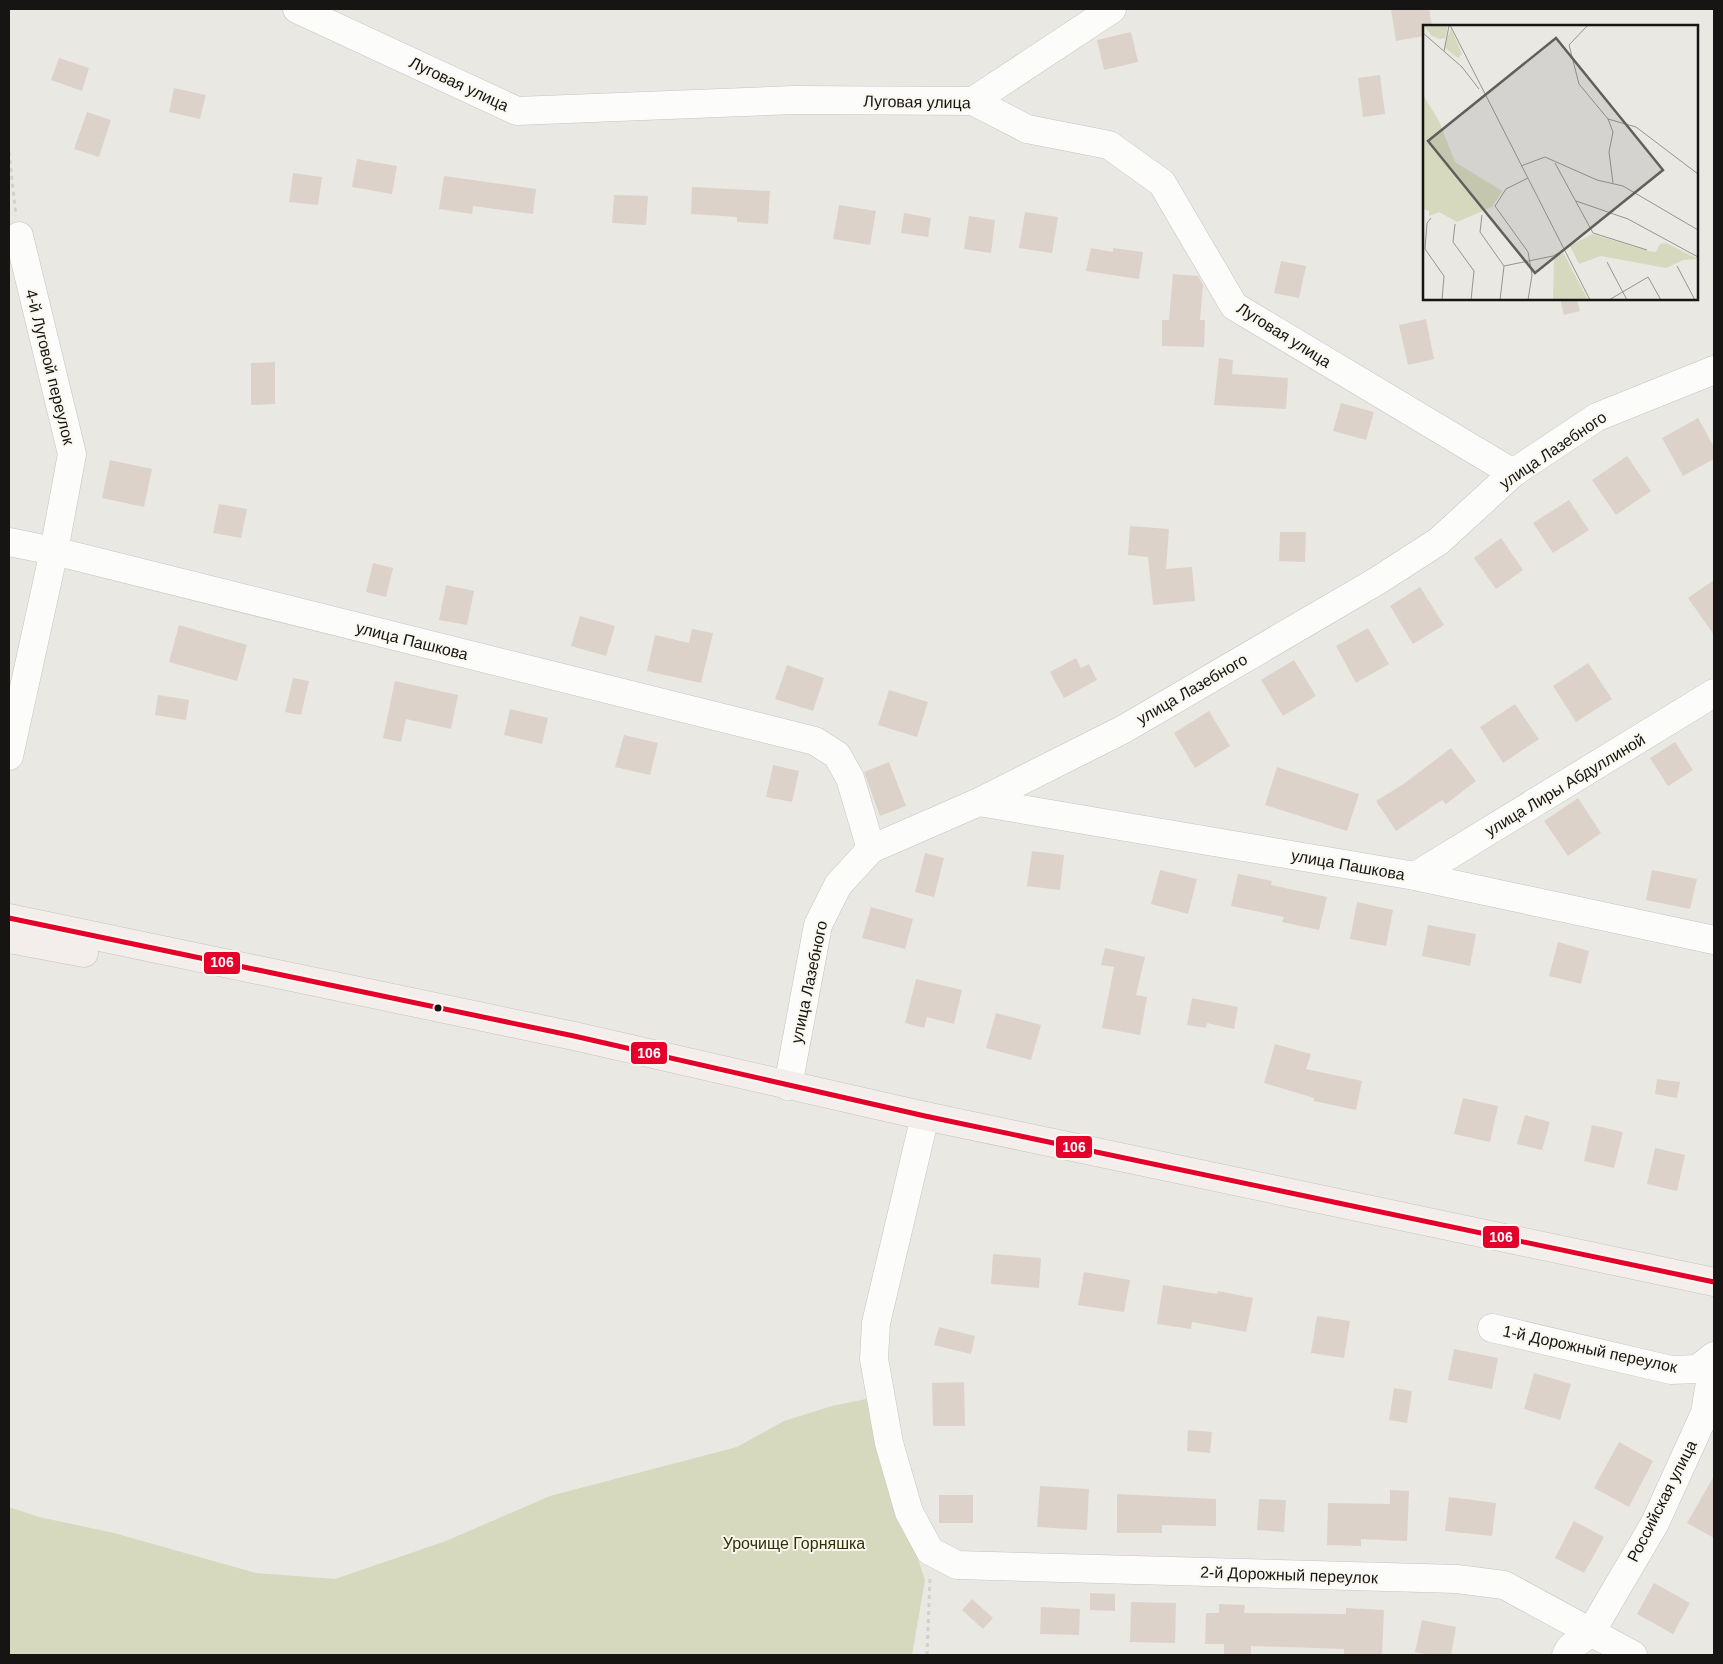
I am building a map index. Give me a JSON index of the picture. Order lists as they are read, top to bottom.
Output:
{
  "streets": {
    "street": [
      "Луговая улица",
      "4-й Луговой переулок",
      "улица Лазебного",
      "улица Пашкова",
      "улица Лиры Абдуллиной",
      "1-й Дорожный переулок",
      "Российская улица",
      "2-й Дорожный переулок"
    ]
  },
  "crossings": [
    ["Луговая улица", "улица Лазебного"],
    ["4-й Луговой переулок", "улица Пашкова"],
    ["улица Лазебного", "улица Пашкова"],
    ["улица Пашкова", "улица Лиры Абдуллиной"],
    ["1-й Дорожный переулок", "Российская улица"],
    ["Российская улица", "2-й Дорожный переулок"]
  ],
  "parks": ["Урочище Горняшка"],
  "lines": ["transit line 106"]
}
